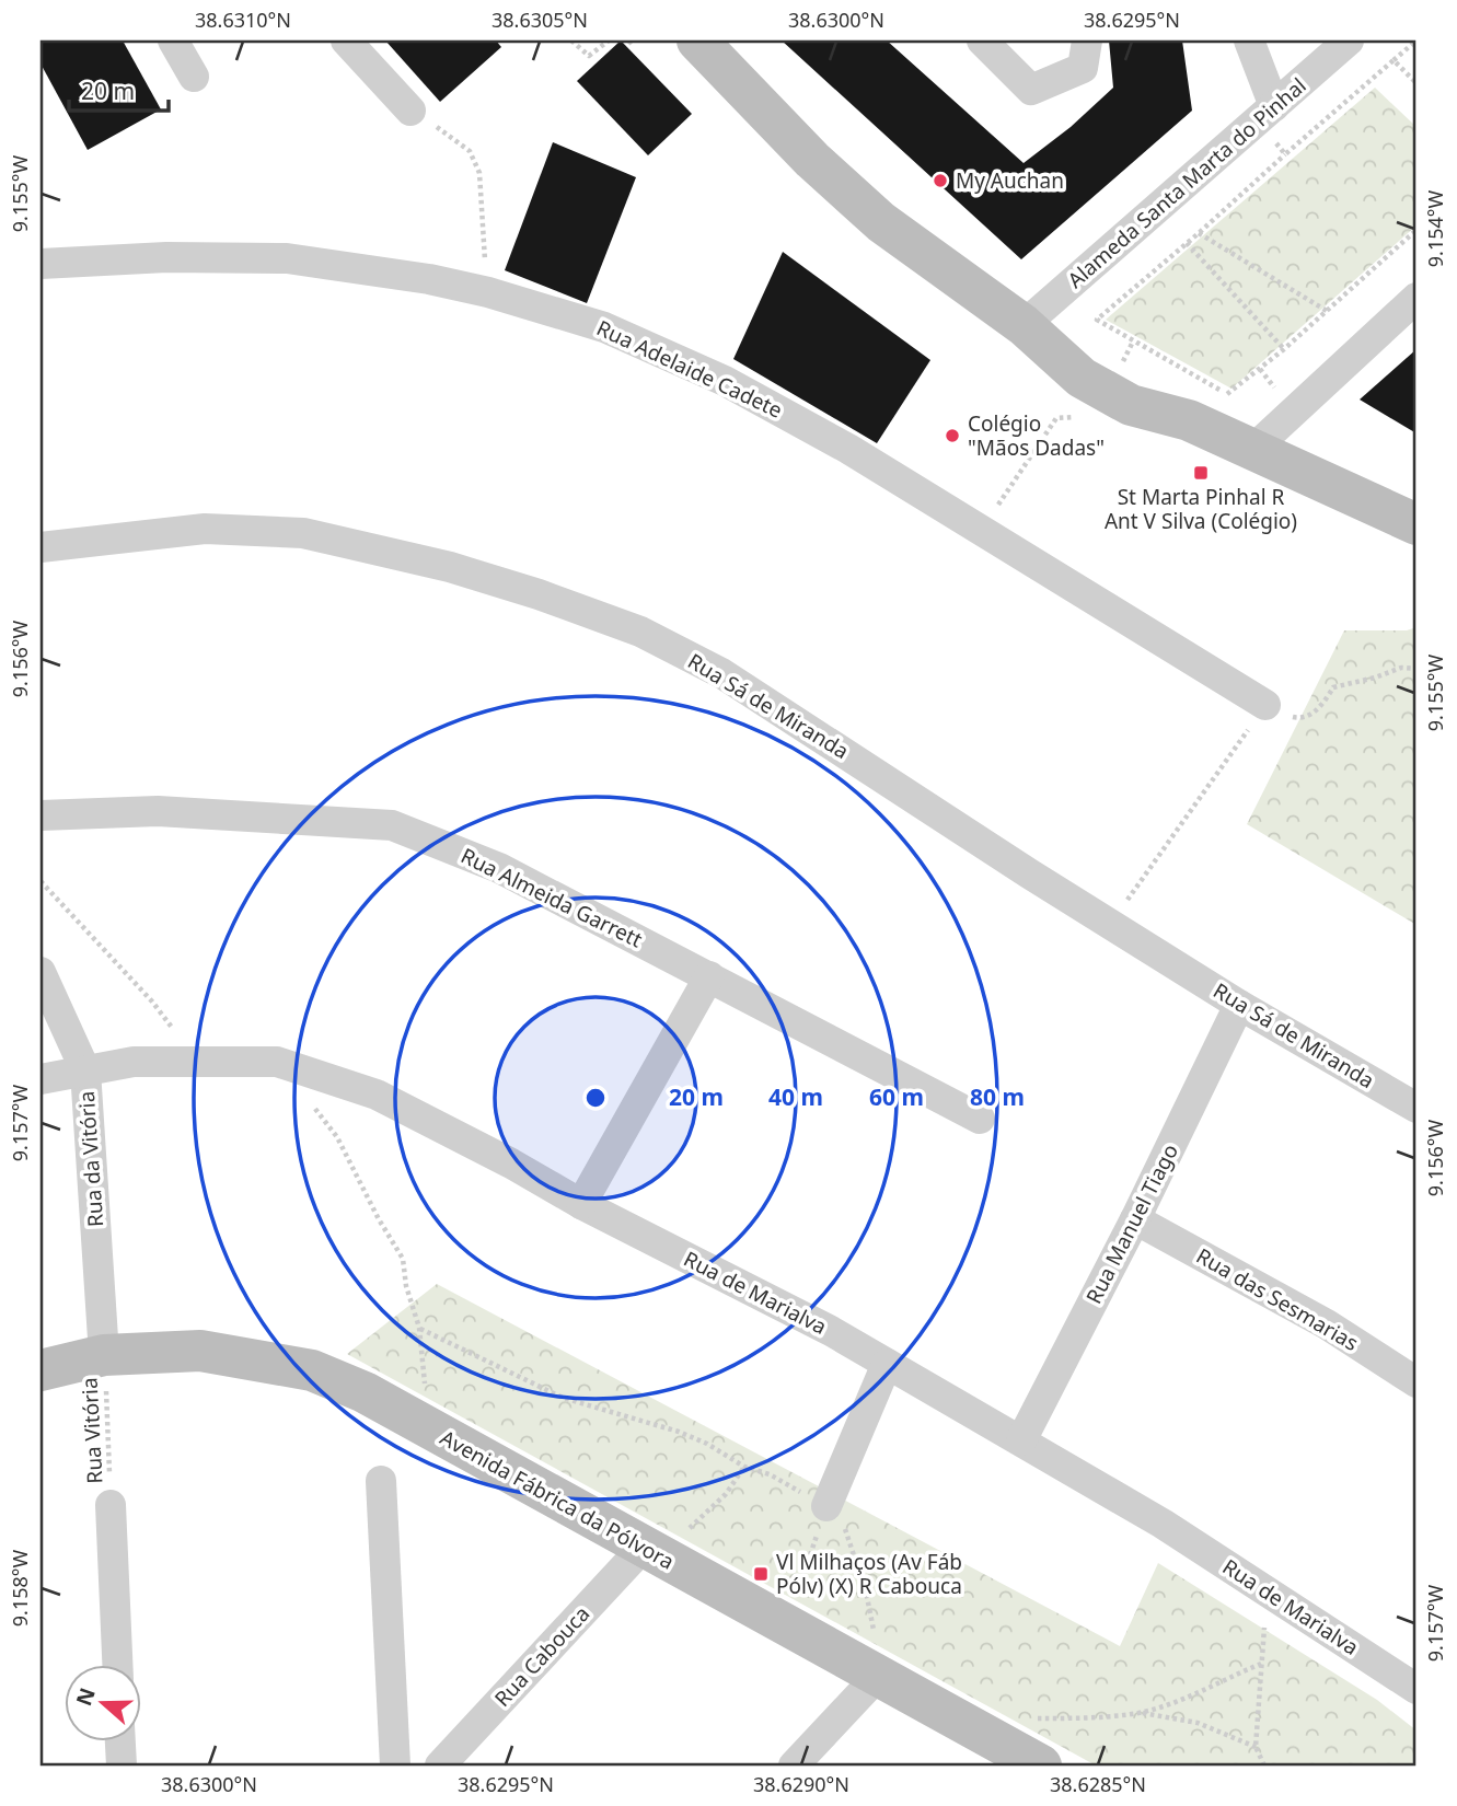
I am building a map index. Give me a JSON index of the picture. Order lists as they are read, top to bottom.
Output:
{
  "streets": {
    "street": [
      "Alameda Santa Marta do Pinhal",
      "Rua Adelaide Cadete",
      "Rua Sá de Miranda",
      "Rua Almeida Garrett",
      "Rua da Vitória",
      "Rua Manuel Tiago",
      "Rua de Marialva",
      "Rua das Sesmarias",
      "Avenida Fábrica da Pólvora",
      "Rua Cabouca"
    ],
    "path": ["Rua Vitória"]
  },
  "crossings": [
    ["Rua Sá de Miranda", "Rua Manuel Tiago"],
    ["Rua da Vitória", "Rua de Marialva"],
    ["Rua da Vitória", "Rua Vitória"],
    ["Rua da Vitória", "Avenida Fábrica da Pólvora"],
    ["Rua Manuel Tiago", "Rua de Marialva"],
    ["Rua Manuel Tiago", "Rua das Sesmarias"],
    ["Rua Vitória", "Avenida Fábrica da Pólvora"],
    ["Avenida Fábrica da Pólvora", "Rua Cabouca"]
  ],
  "places": {
    "other": ["My Auchan", "Colégio \"Mãos Dadas\""],
    "transit": ["St Marta Pinhal R Ant V Silva (Colégio)", "Vl Milhaços (Av Fáb Pólv) (X) R Cabouca"]
  },
  "scale_bar": "20 m",
  "north": "left",
  "coordinates": [
    "38.6310°N",
    "38.6305°N",
    "38.6300°N",
    "38.6295°N",
    "9.155°W",
    "9.154°W",
    "9.156°W",
    "9.157°W",
    "9.158°W",
    "38.6290°N",
    "38.6285°N"
  ],
  "rings": [
    "20 m",
    "40 m",
    "60 m",
    "80 m"
  ]
}
